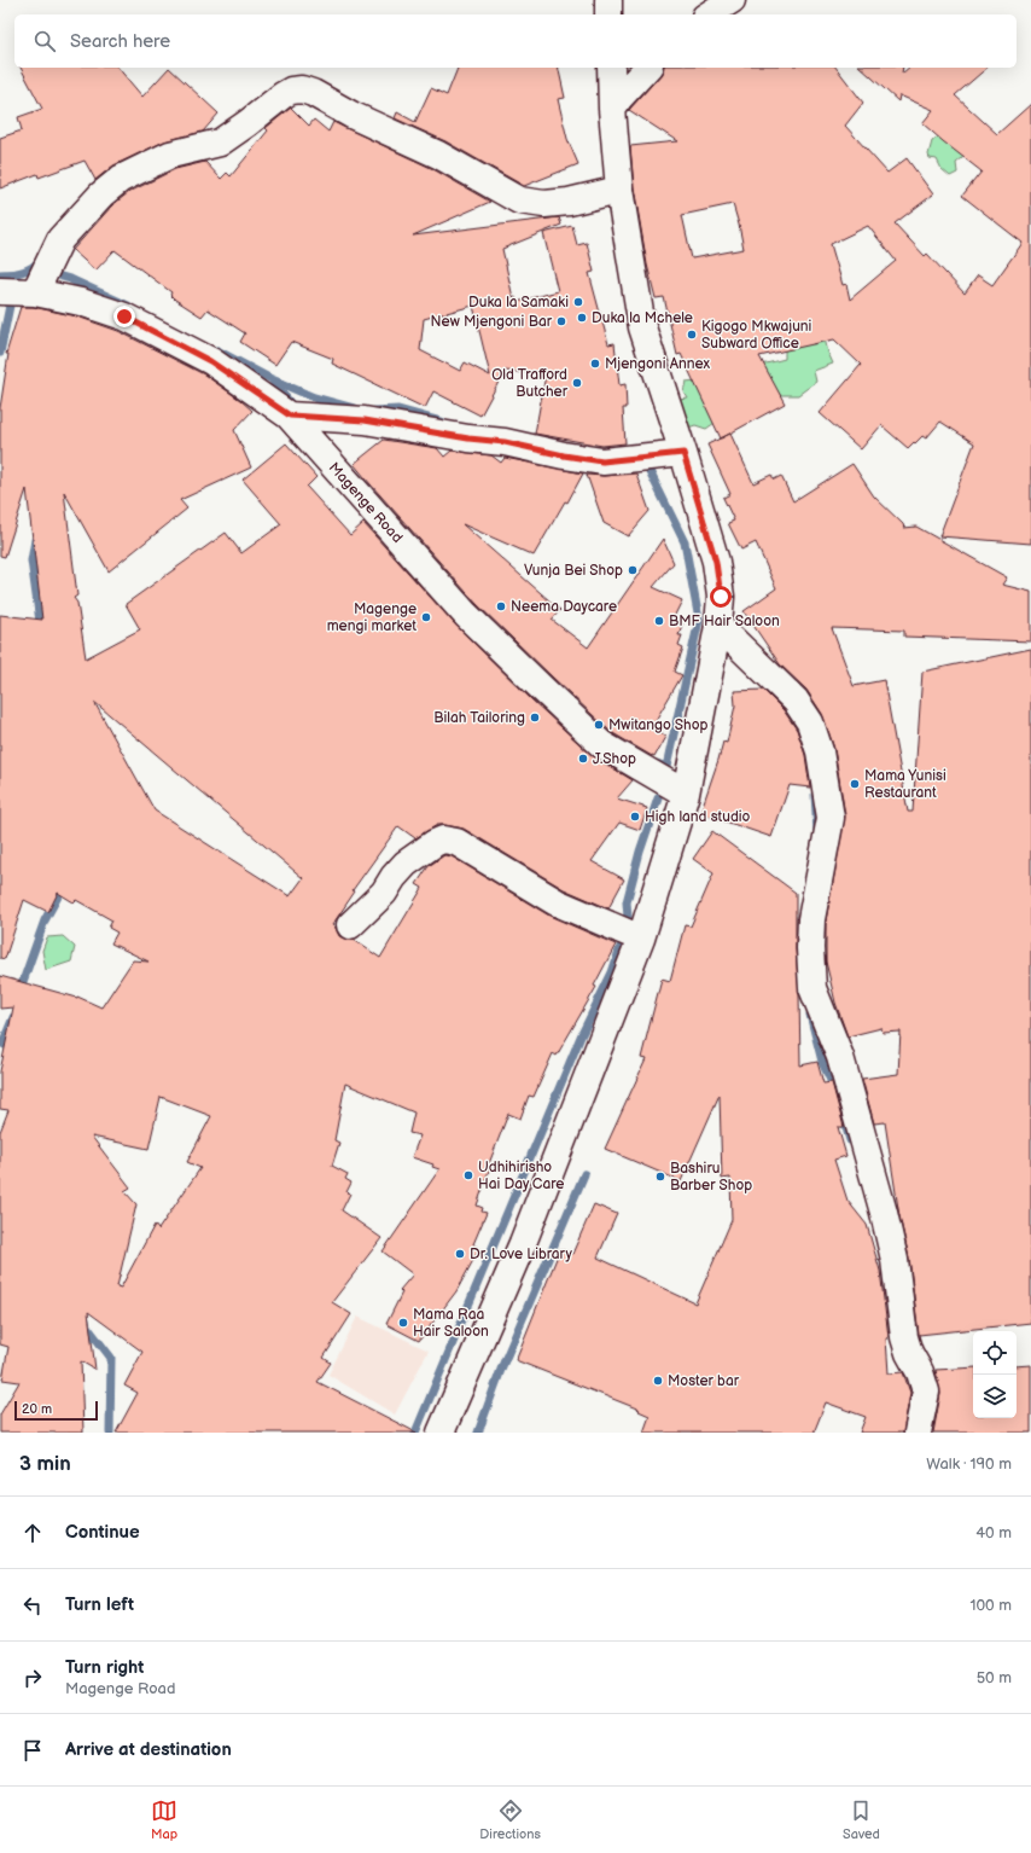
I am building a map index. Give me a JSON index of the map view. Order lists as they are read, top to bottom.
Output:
{
  "streets": {
    "street": ["Magenge Road"]
  },
  "places": [
    "Duka la Samaki",
    "Duka la Mchele",
    "New Mjengoni Bar",
    "Kigogo Mkwajuni Subward Office",
    "Mjengoni Annex",
    "Old Trafford Butcher",
    "Vunja Bei Shop",
    "Neema Daycare",
    "Magenge mengi market",
    "BMF Hair Saloon",
    "Bilah Tailoring",
    "Mwitango Shop",
    "J.Shop",
    "Mama Yunisi Restaurant",
    "High land studio",
    "Udhihirisho Hai Day Care",
    "Bashiru Barber Shop",
    "Dr. Love Library",
    "Mama Raa Hair Saloon",
    "Moster bar"
  ],
  "scale_bar": "20 m",
  "page": {
    "search": "Search here",
    "scale": "20 m",
    "heading": ["3 min", "Walk · 190 m"],
    "list": [
      ["Continue", "40 m"],
      ["Turn left", "100 m"],
      ["Turn right", "Magenge Road", "50 m"],
      "Arrive at destination"
    ],
    "nav": ["Map", "Directions", "Saved"]
  }
}
